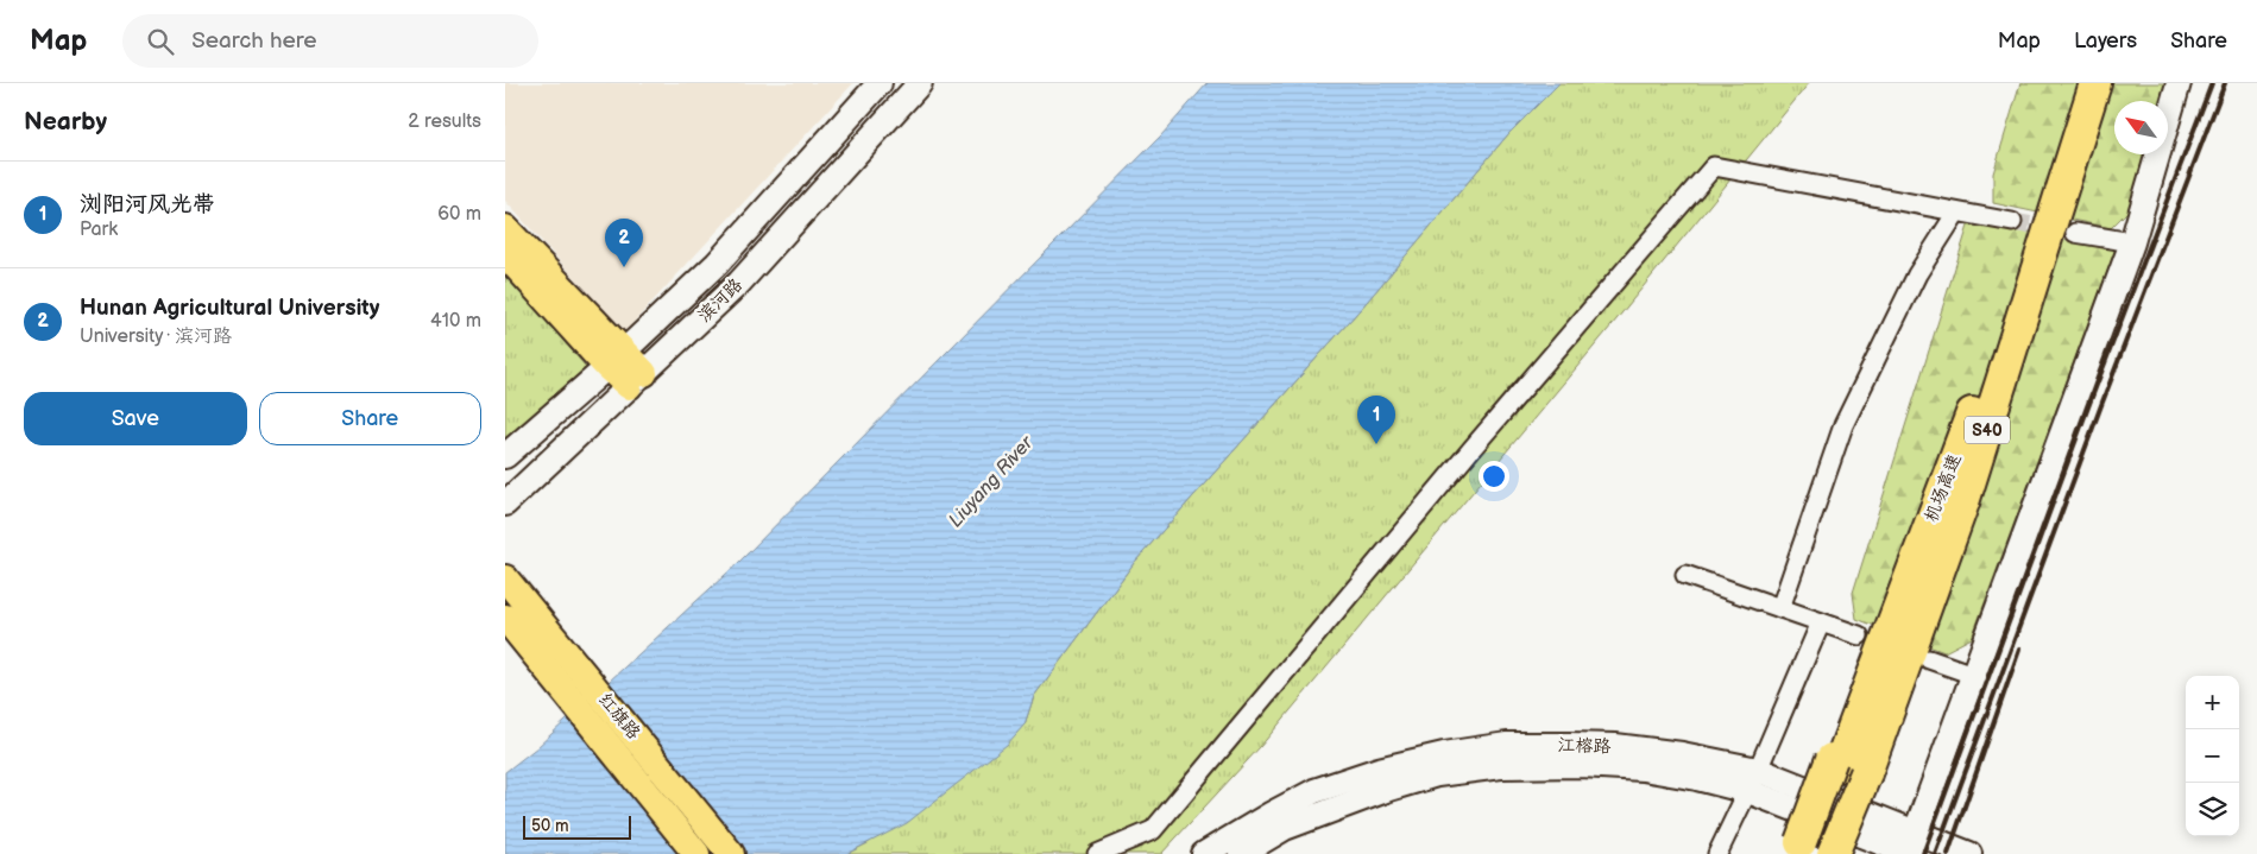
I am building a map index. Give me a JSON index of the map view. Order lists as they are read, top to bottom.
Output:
{
  "streets": {
    "highway": ["S40", "机场高速"],
    "main road": ["滨河路", "红旗路", "江榕路"]
  },
  "water": ["Liuyang River"],
  "scale_bar": "50 m",
  "north": "top left",
  "page": {
    "header": "Map",
    "search": "Search here",
    "nav": ["Map", "Layers", "Share"],
    "heading": ["Nearby", "2 results"],
    "list": [
      {
        "mark": "1",
        "name": "浏阳河风光带",
        "note": "Park",
        "value": "60 m"
      },
      {
        "mark": "2",
        "name": "Hunan Agricultural University",
        "note": "University · 滨河路",
        "value": "410 m"
      }
    ],
    "pins": ["2", "1"],
    "buttons": ["Save", "Share"],
    "map_buttons": ["+", "−"],
    "scale": "50 m"
  }
}
